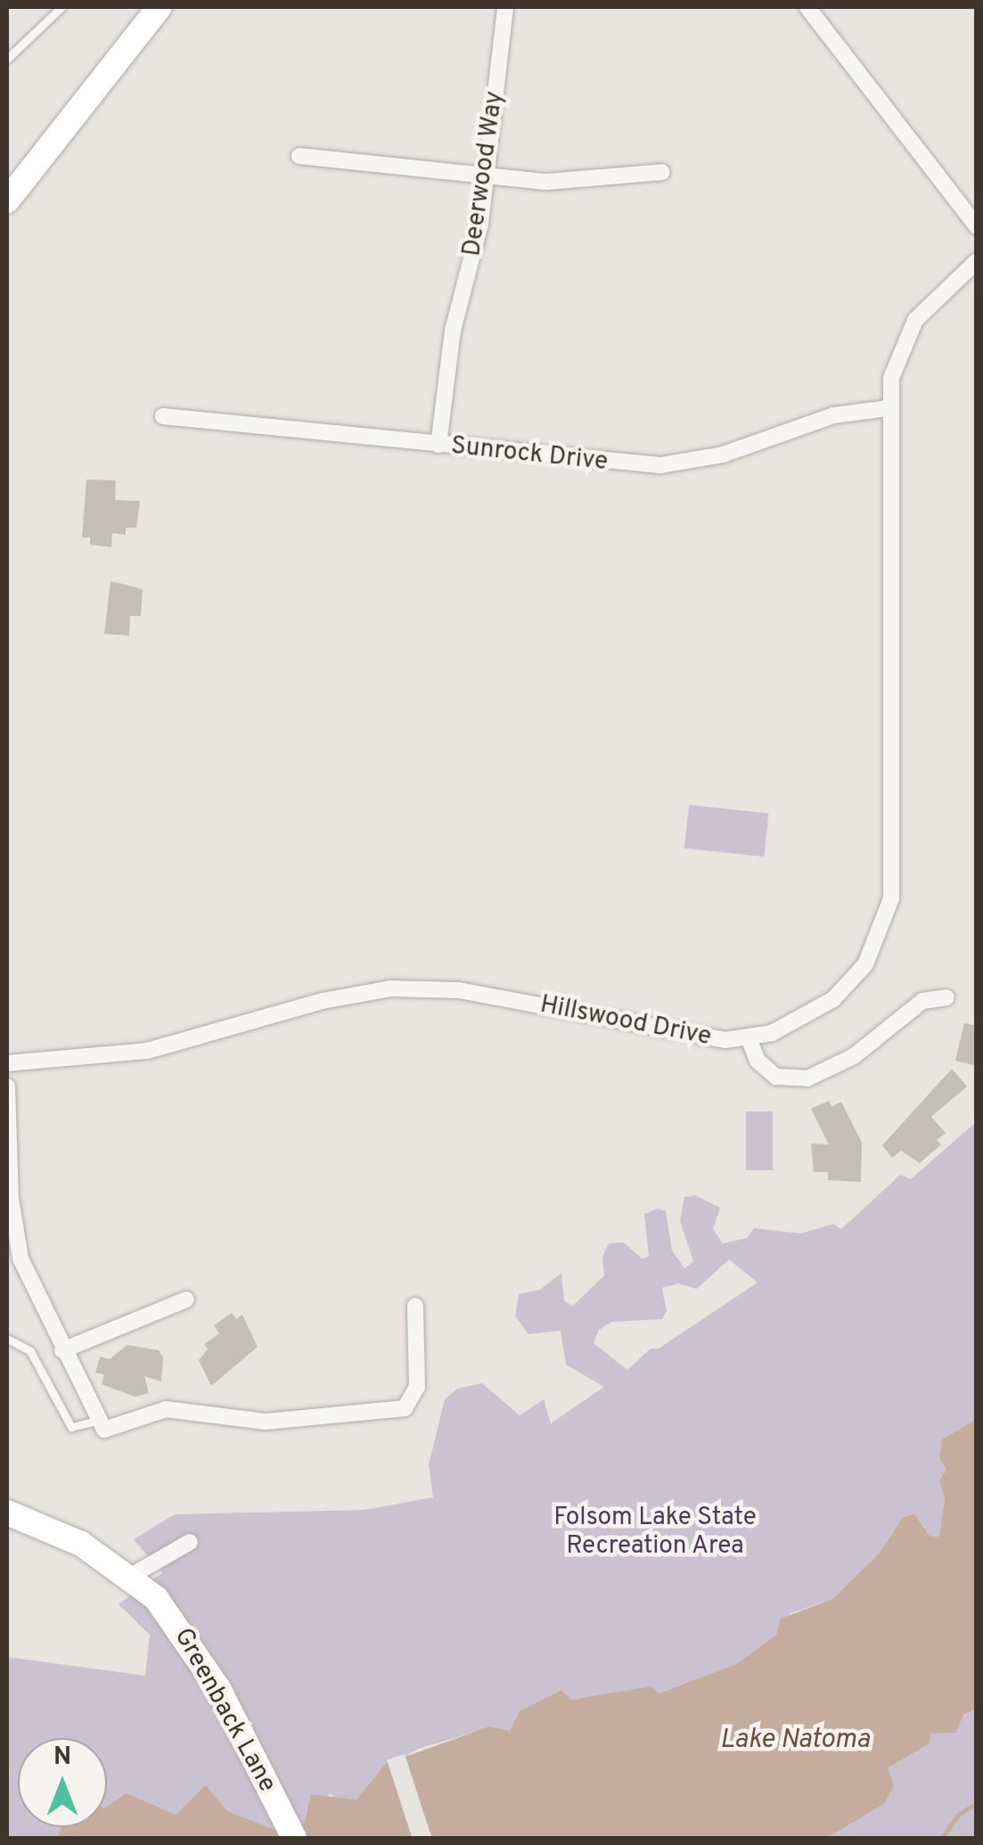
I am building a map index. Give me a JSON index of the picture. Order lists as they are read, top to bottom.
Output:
{
  "streets": {
    "main road": ["Greenback Lane"],
    "street": ["Deerwood Way", "Sunrock Drive", "Hillswood Drive"]
  },
  "crossings": [
    ["Deerwood Way", "Sunrock Drive"],
    ["Sunrock Drive", "Hillswood Drive"]
  ],
  "water": ["Lake Natoma"],
  "parks": ["Folsom Lake State Recreation Area"],
  "north": "top"
}
